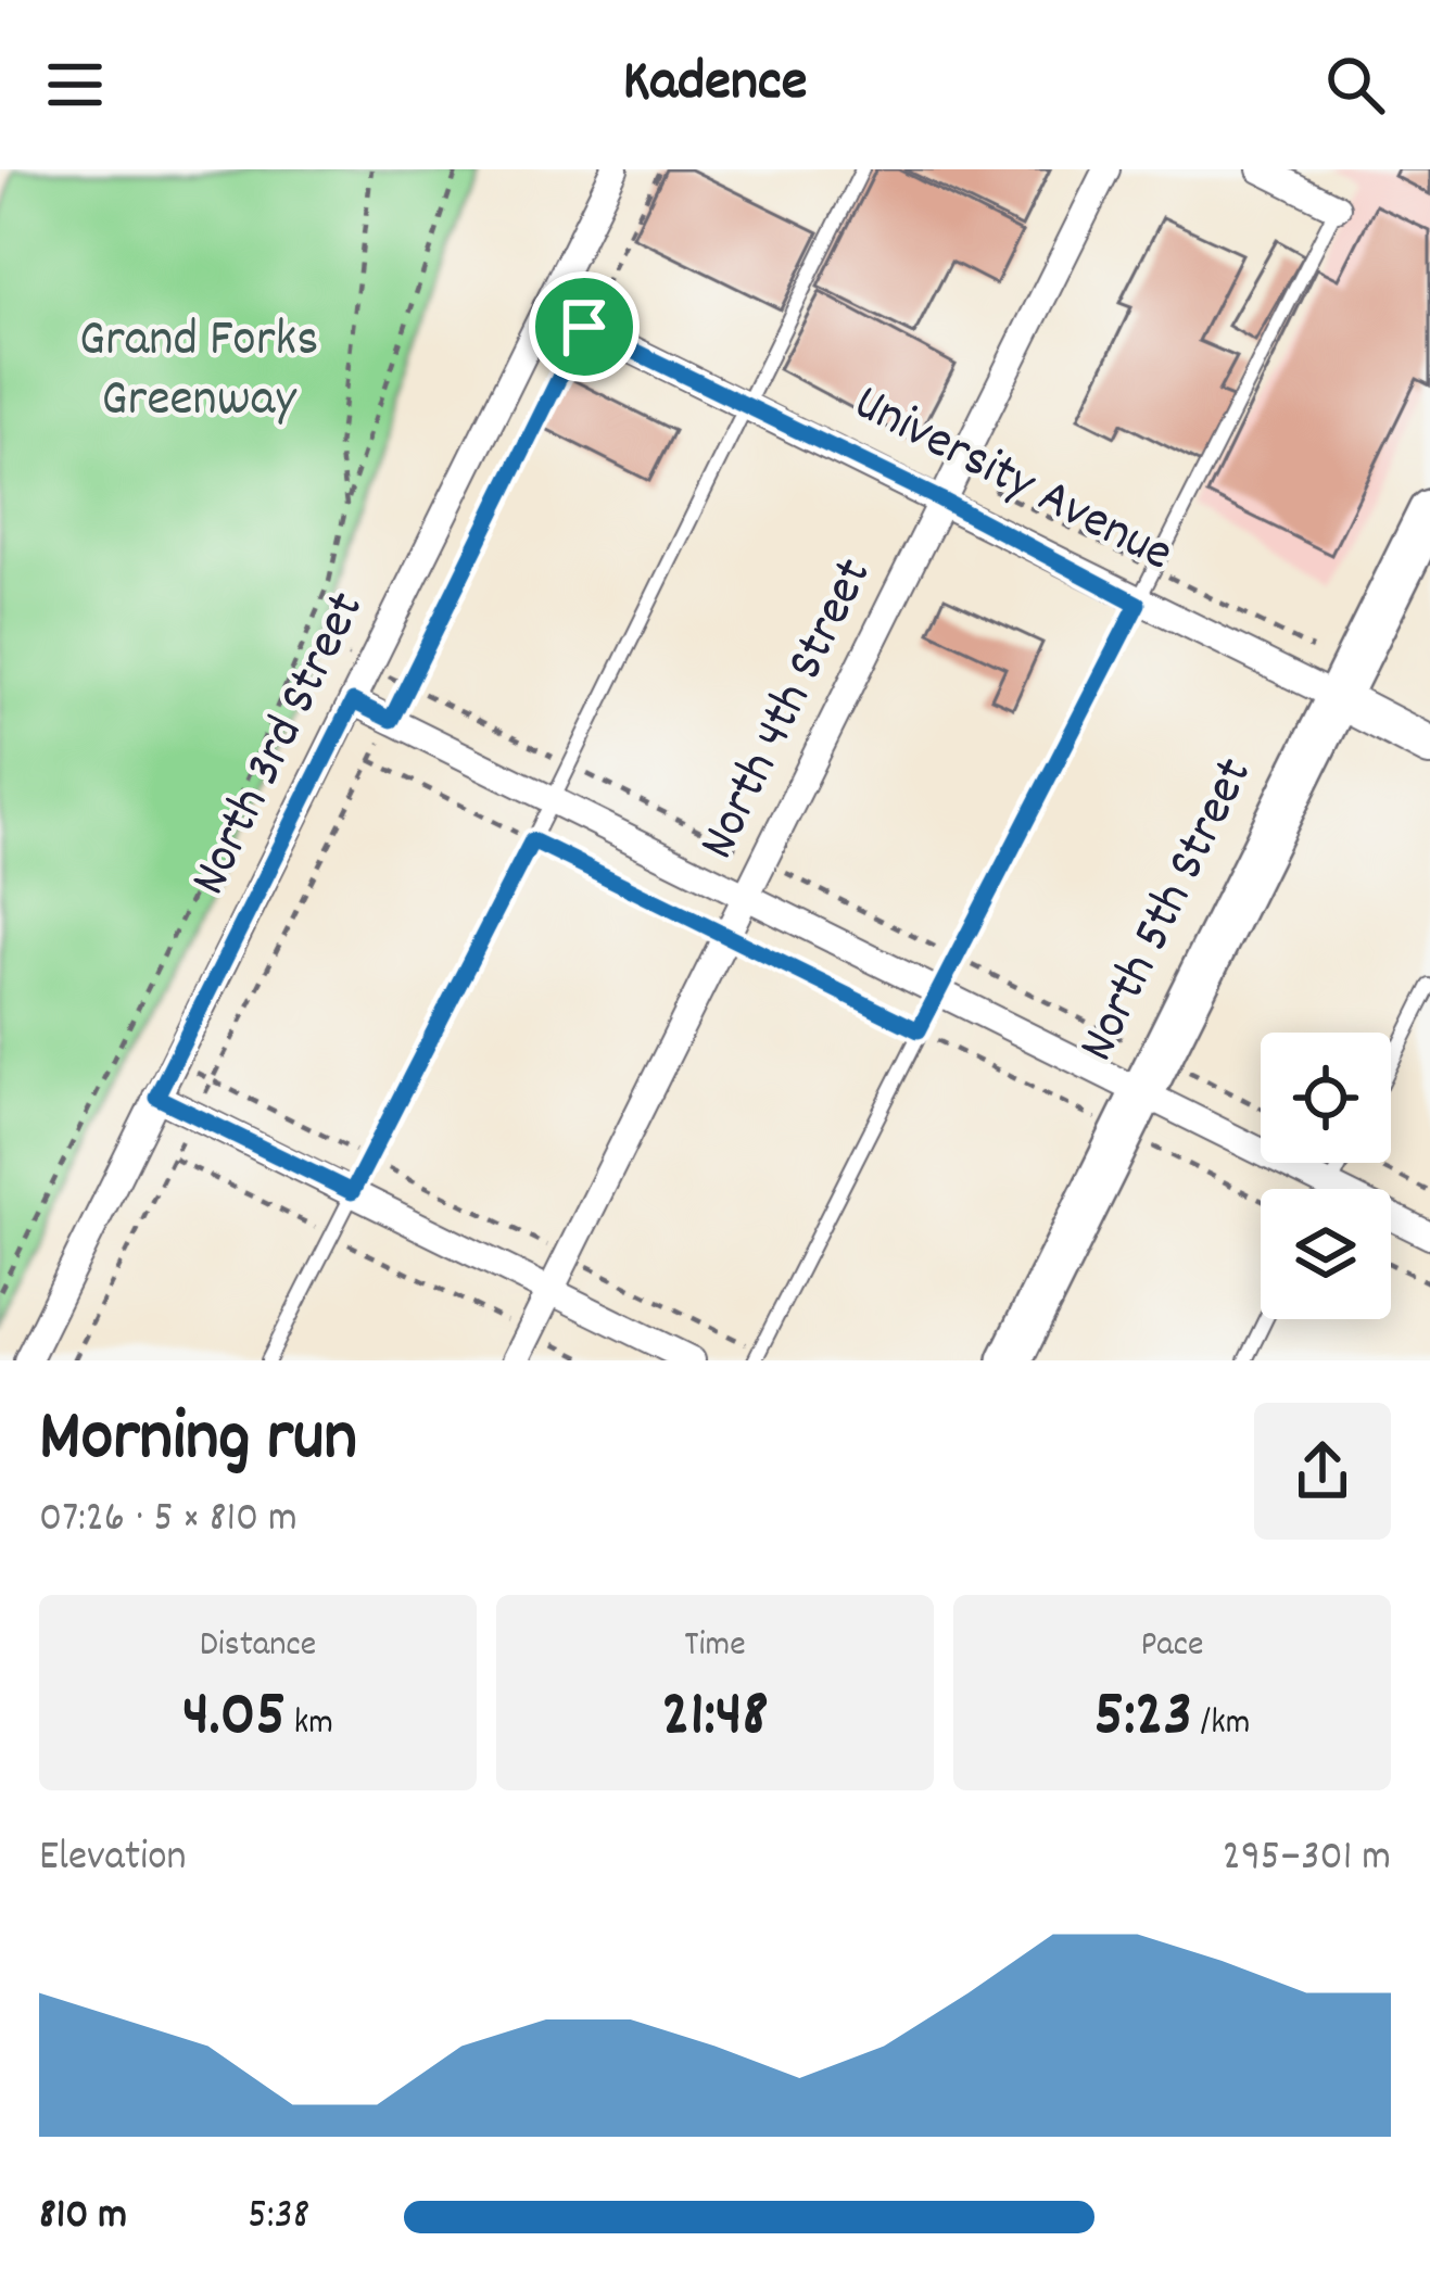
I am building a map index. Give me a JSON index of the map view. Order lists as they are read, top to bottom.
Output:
{
  "streets": {
    "main road": ["North 5th Street"],
    "street": ["University Avenue", "North 4th Street", "North 3rd Street"]
  },
  "crossings": [
    ["University Avenue", "North 4th Street"],
    ["University Avenue", "North 3rd Street"],
    ["University Avenue", "North 5th Street"]
  ],
  "parks": ["Grand Forks Greenway"],
  "page": {
    "header": "Kadence",
    "heading": ["Morning run", "07:26 · 5 × 810 m"],
    "stats": [
      ["Distance", "4.05 km"],
      ["Time", "21:48"],
      ["Pace", "5:23 /km"]
    ],
    "chart": ["Elevation", "295–301 m"],
    "list": [
      {
        "name": "810 m",
        "note": "5:38"
      }
    ]
  }
}
